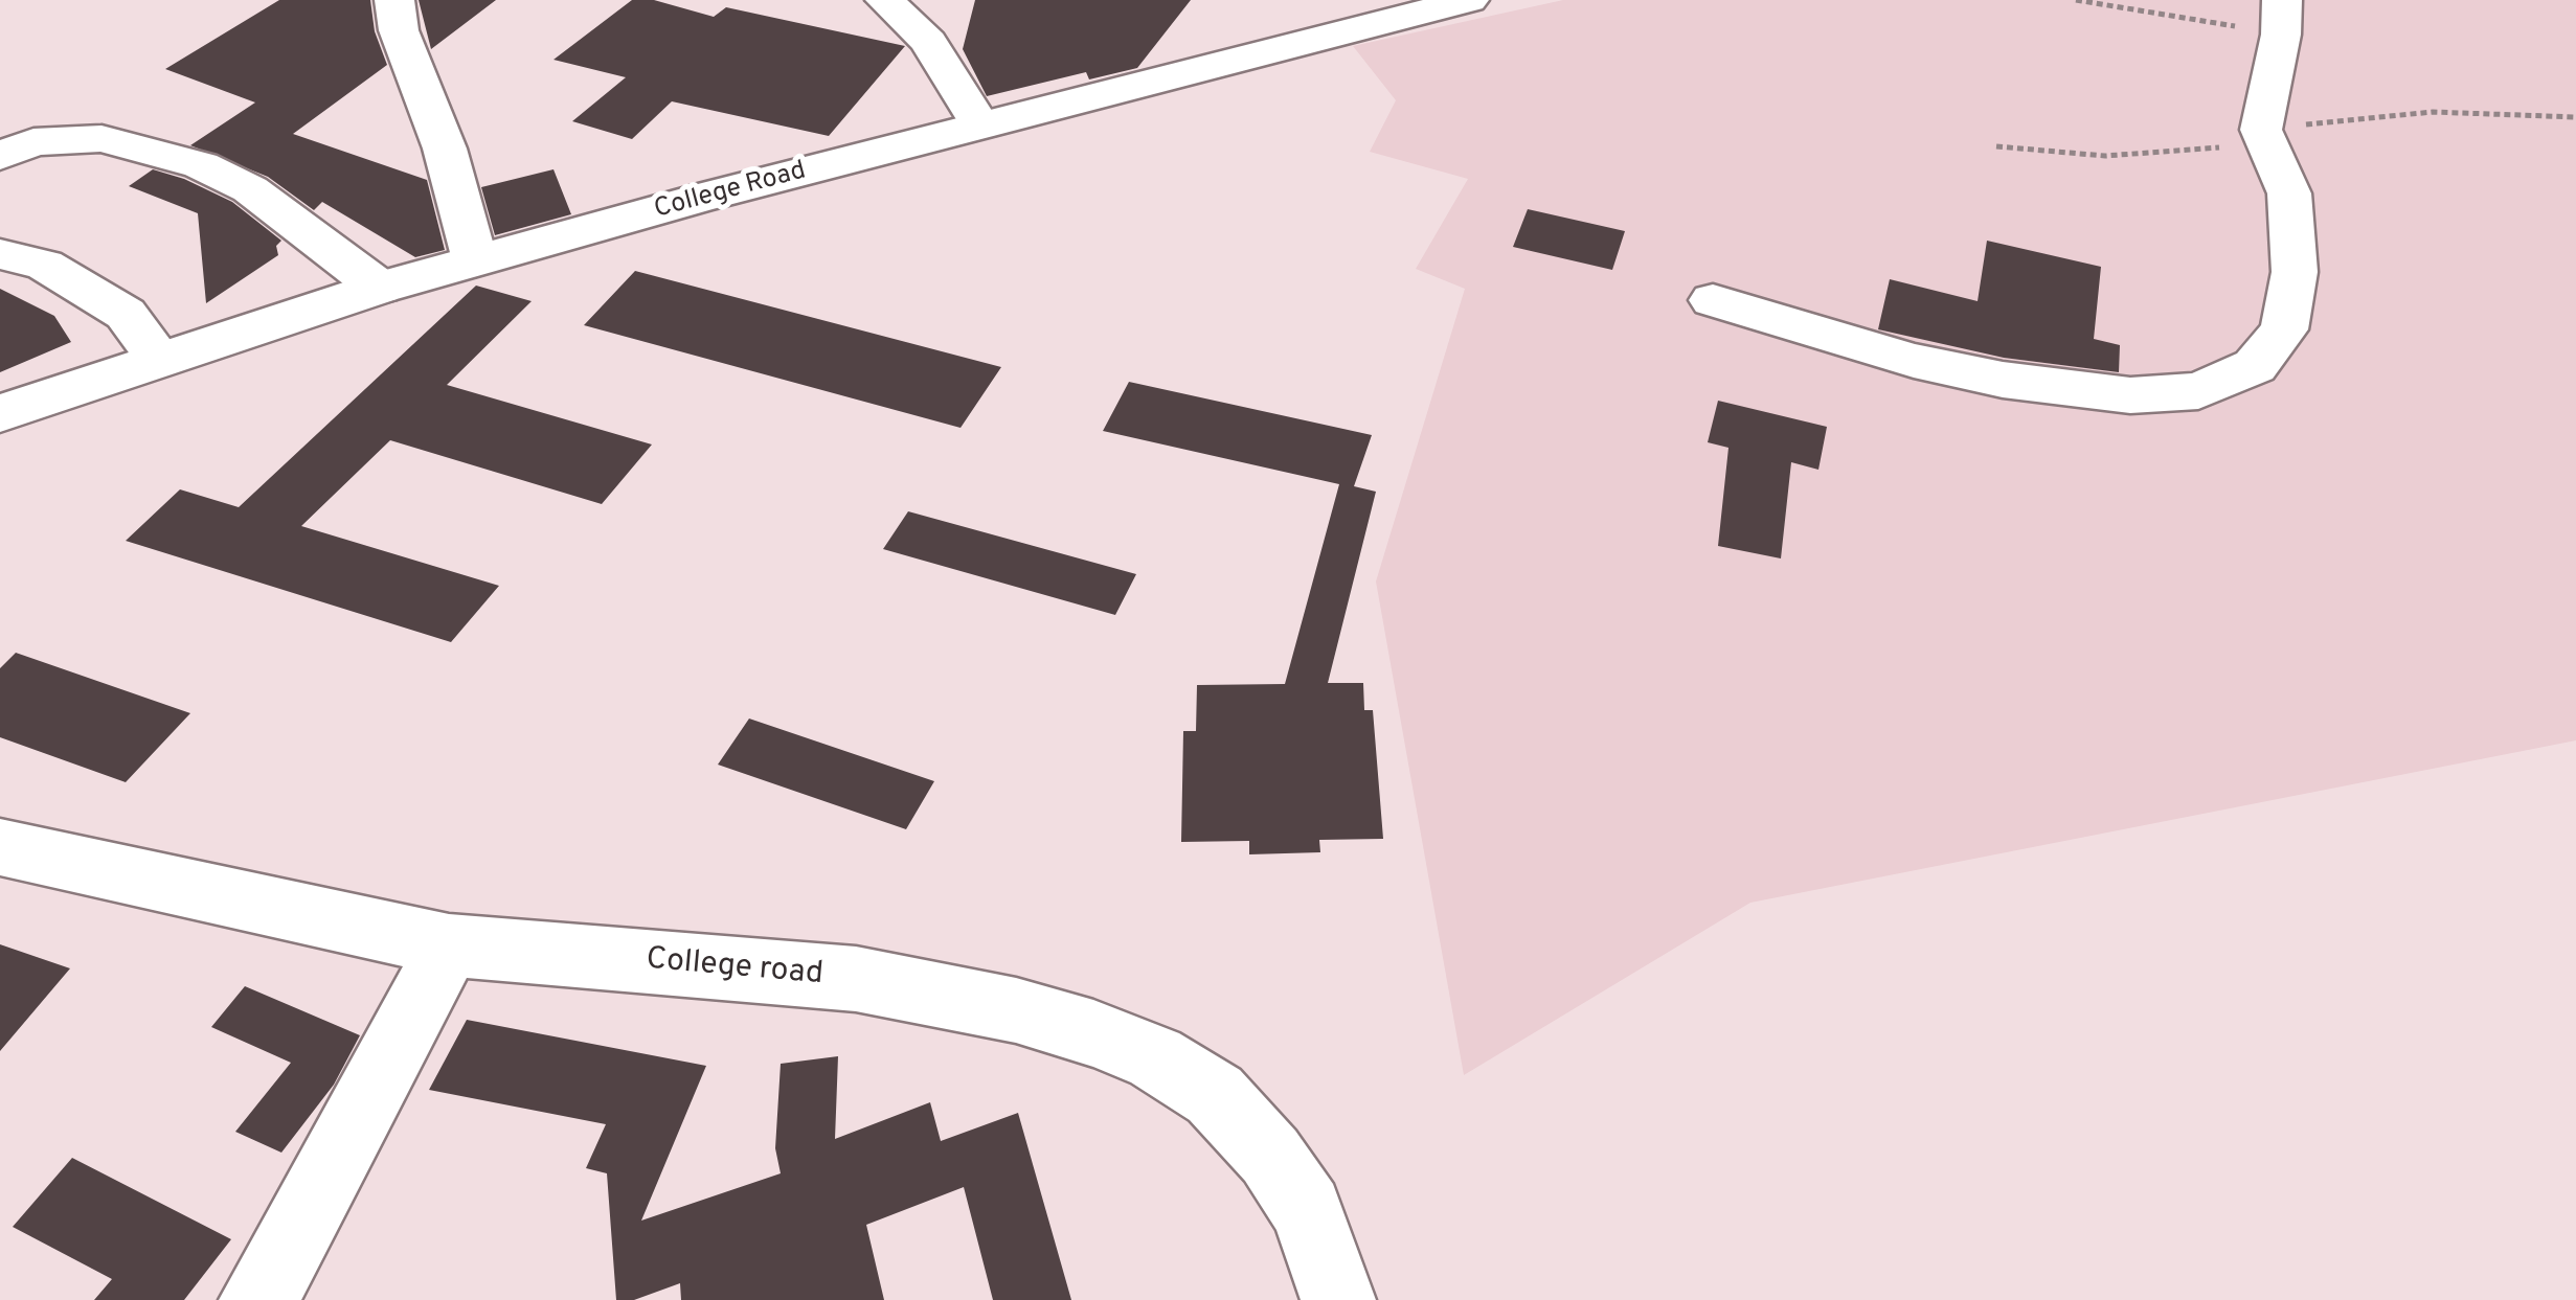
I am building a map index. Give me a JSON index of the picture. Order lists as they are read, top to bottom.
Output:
{
  "streets": {
    "street": ["College Road", "College road"]
  }
}
